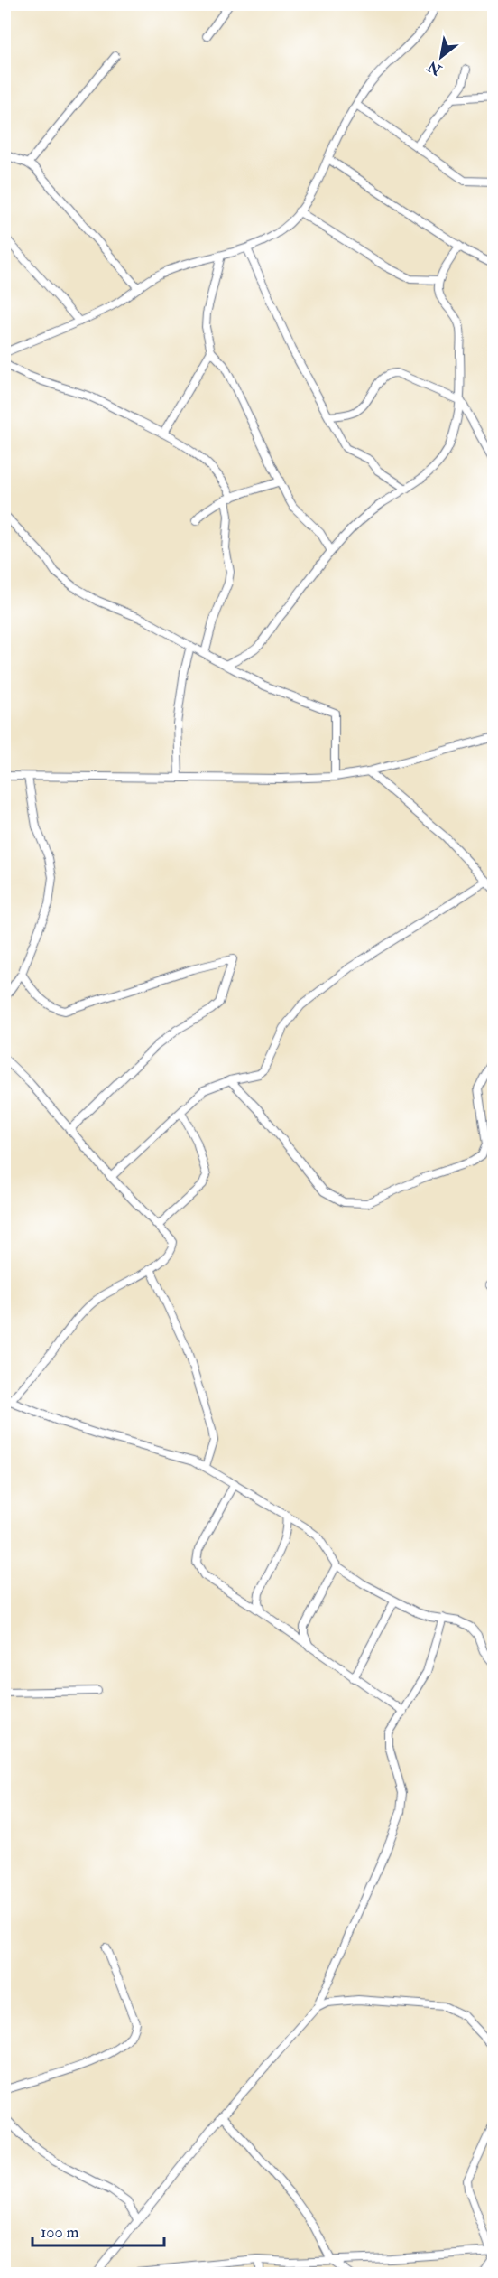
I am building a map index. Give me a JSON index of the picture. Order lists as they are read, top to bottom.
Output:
{
  "scale_bar": "100 m",
  "north": "bottom left"
}
